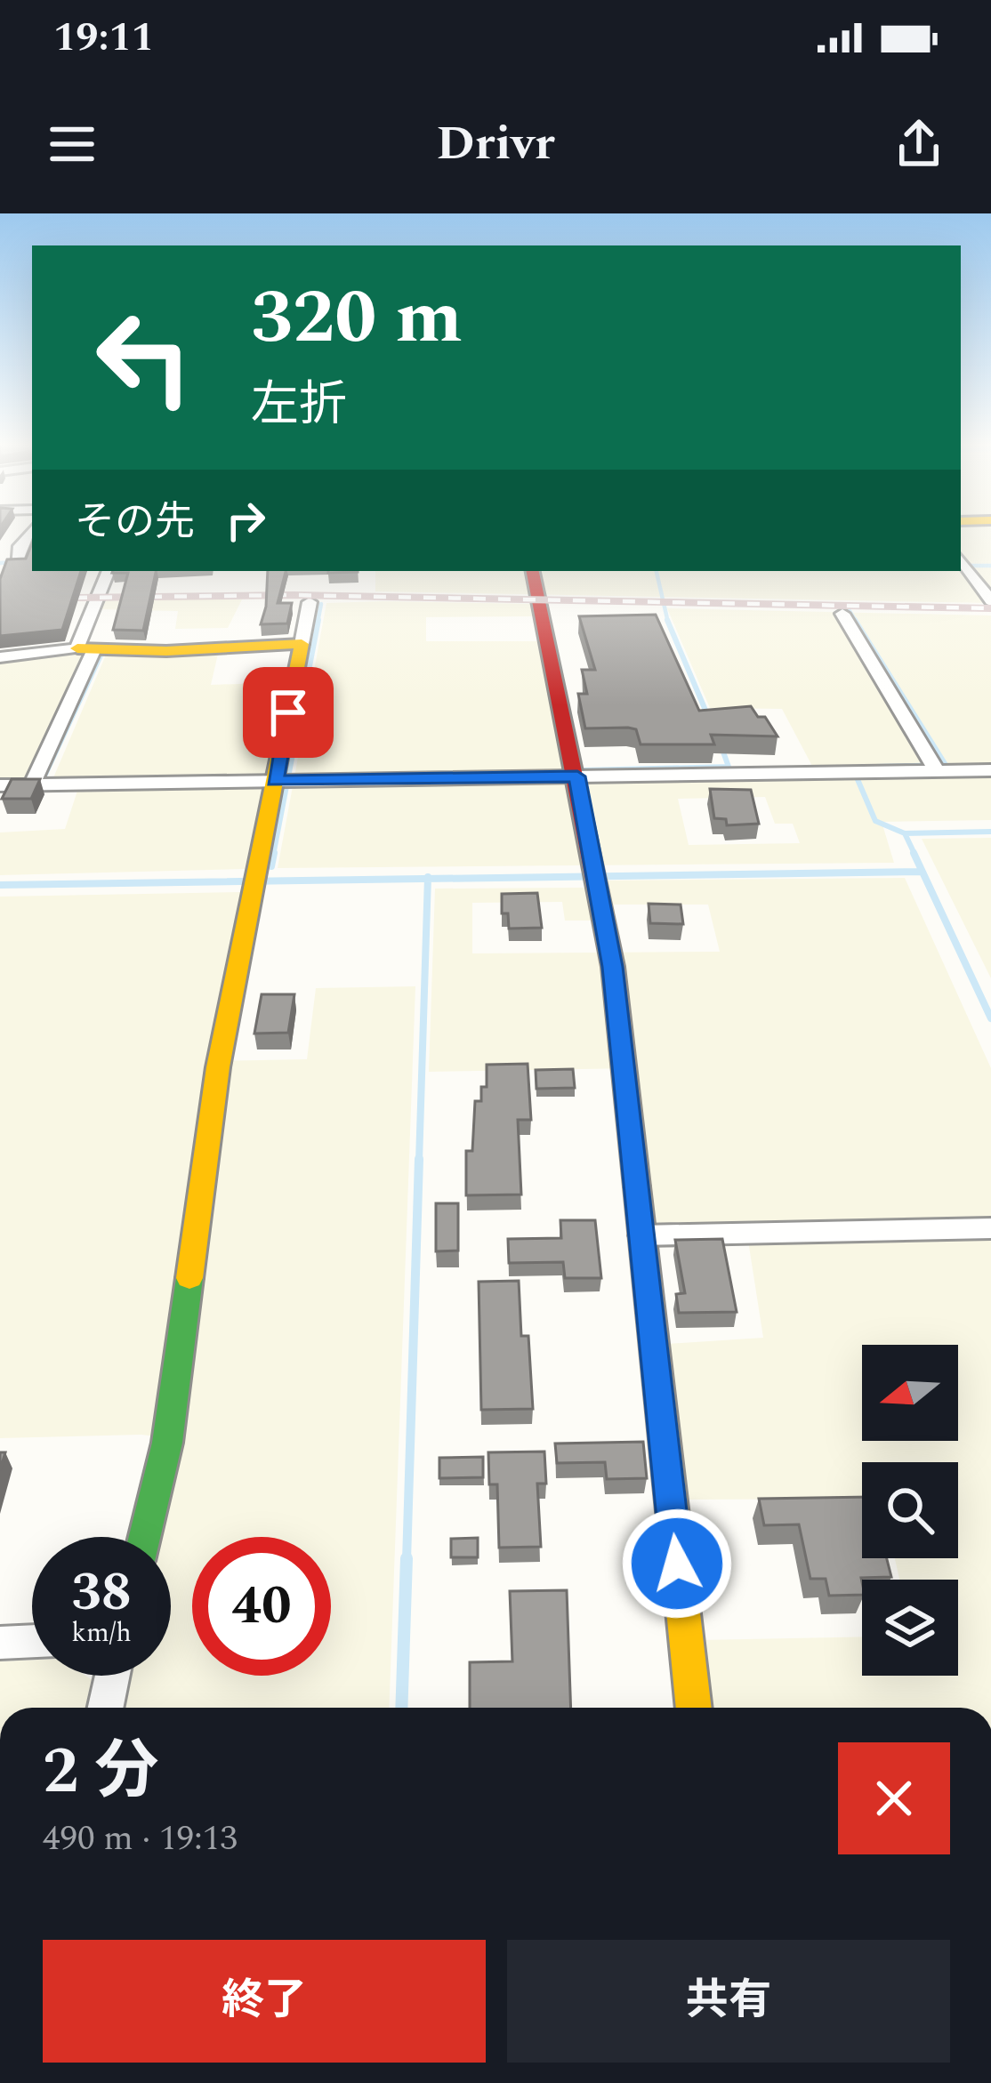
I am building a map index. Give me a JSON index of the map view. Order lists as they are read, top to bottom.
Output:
{
  "north": "left",
  "page": {
    "status": "19:11",
    "header": "Drivr",
    "turn": ["320 m", "左折"],
    "then": "その先",
    "speed": "38 km/h",
    "limit": "40",
    "heading": ["2 分", "490 m · 19:13"],
    "buttons": ["終了", "共有"]
  }
}
